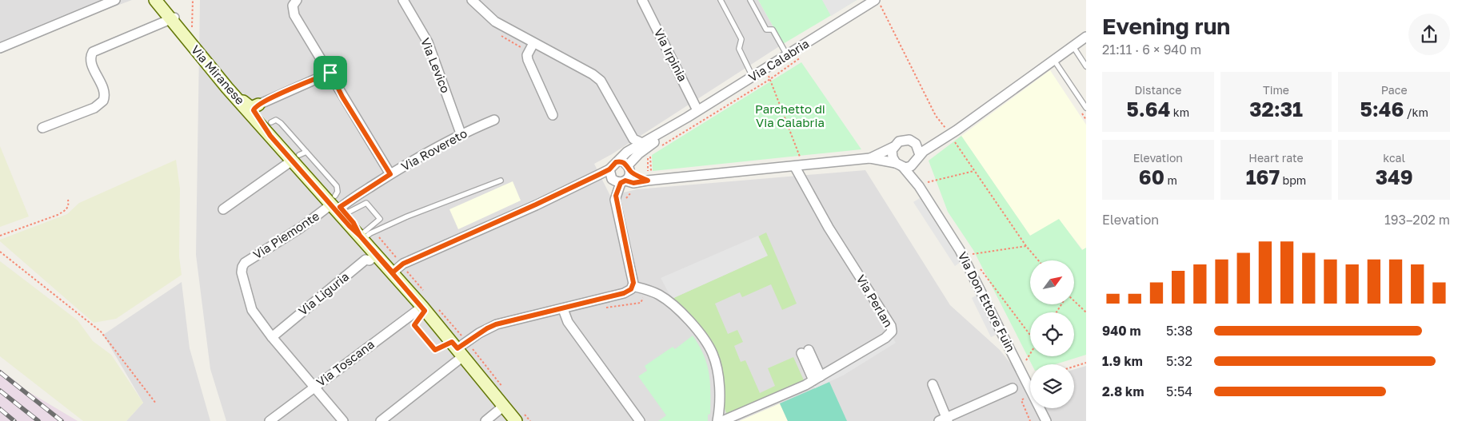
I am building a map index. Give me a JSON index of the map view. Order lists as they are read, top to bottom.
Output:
{
  "streets": {
    "street": [
      "Via Irpinia",
      "Via Calabria",
      "Via Levico",
      "Via Miranese",
      "Via Rovereto",
      "Via Piemonte",
      "Via Liguria",
      "Via Perlan",
      "Via Don Ettore Fuin",
      "Via Toscana"
    ]
  },
  "crossings": [
    ["Via Irpinia", "Via Calabria"],
    ["Via Levico", "Via Rovereto"],
    ["Via Miranese", "Via Rovereto"],
    ["Via Miranese", "Via Piemonte"],
    ["Via Rovereto", "Via Piemonte"],
    ["Via Piemonte", "Via Liguria"]
  ],
  "parks": ["Parchetto di Via Calabria"],
  "north": "top right",
  "page": {
    "heading": ["Evening run", "21:11 · 6 × 940 m"],
    "stats": [
      ["Distance", "5.64 km"],
      ["Time", "32:31"],
      ["Pace", "5:46 /km"],
      ["Elevation", "60 m"],
      ["Heart rate", "167 bpm"],
      ["kcal", "349"]
    ],
    "chart": ["Elevation", "193–202 m"],
    "list": [
      {
        "name": "940 m",
        "note": "5:38"
      },
      {
        "name": "1.9 km",
        "note": "5:32"
      },
      {
        "name": "2.8 km",
        "note": "5:54"
      }
    ]
  }
}
